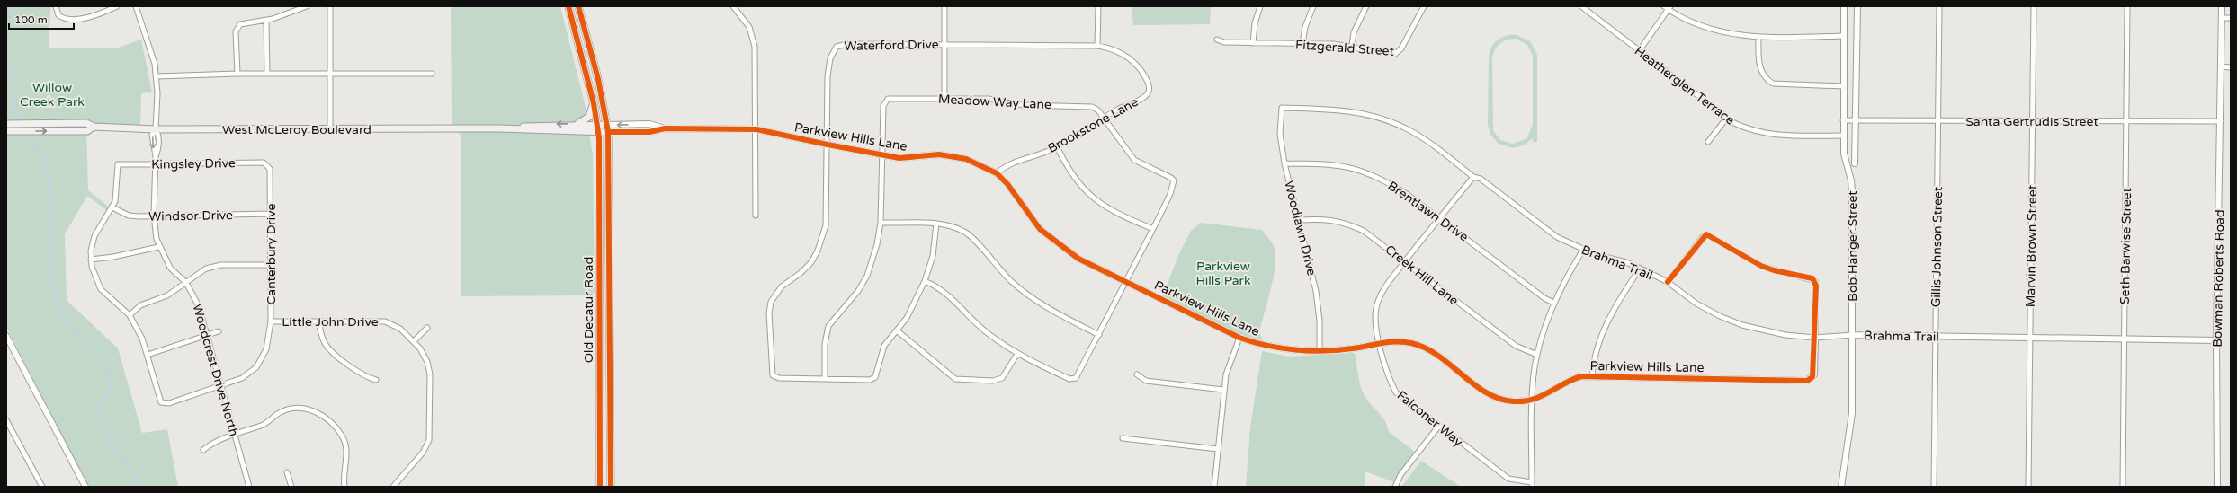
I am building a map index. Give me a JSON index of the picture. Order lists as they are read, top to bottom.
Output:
{
  "streets": {
    "main road": ["West McLeroy Boulevard", "Old Decatur Road"],
    "street": [
      "Waterford Drive",
      "Fitzgerald Street",
      "Heatherglen Terrace",
      "Meadow Way Lane",
      "Santa Gertrudis Street",
      "Brookstone Lane",
      "Parkview Hills Lane",
      "Kingsley Drive",
      "Brentlawn Drive",
      "Windsor Drive",
      "Woodlawn Drive",
      "Bob Hanger Street",
      "Marvin Brown Street",
      "Seth Barwise Street",
      "Gillis Johnson Street",
      "Canterbury Drive",
      "Brahma Trail",
      "Creek Hill Lane",
      "Bowman Roberts Road",
      "Little John Drive",
      "Woodcrest Drive North",
      "Falconer Way"
    ]
  },
  "crossings": [
    ["Waterford Drive", "Meadow Way Lane"],
    ["Waterford Drive", "Brookstone Lane"],
    ["Waterford Drive", "Parkview Hills Lane"],
    ["Heatherglen Terrace", "Bob Hanger Street"],
    ["Meadow Way Lane", "Brookstone Lane"],
    ["Meadow Way Lane", "Parkview Hills Lane"],
    ["Santa Gertrudis Street", "Bob Hanger Street"],
    ["Santa Gertrudis Street", "Marvin Brown Street"],
    ["Santa Gertrudis Street", "Seth Barwise Street"],
    ["Santa Gertrudis Street", "Gillis Johnson Street"],
    ["Santa Gertrudis Street", "Bowman Roberts Road"],
    ["Brookstone Lane", "Parkview Hills Lane"],
    ["West McLeroy Boulevard", "Parkview Hills Lane"],
    ["West McLeroy Boulevard", "Old Decatur Road"],
    ["West McLeroy Boulevard", "Woodcrest Drive North"],
    ["Parkview Hills Lane", "Woodlawn Drive"],
    ["Parkview Hills Lane", "Brahma Trail"],
    ["Parkview Hills Lane", "Old Decatur Road"],
    ["Parkview Hills Lane", "Falconer Way"],
    ["Kingsley Drive", "Windsor Drive"],
    ["Kingsley Drive", "Canterbury Drive"],
    ["Kingsley Drive", "Woodcrest Drive North"],
    ["Brentlawn Drive", "Woodlawn Drive"],
    ["Brentlawn Drive", "Falconer Way"],
    ["Windsor Drive", "Canterbury Drive"],
    ["Windsor Drive", "Woodcrest Drive North"],
    ["Woodlawn Drive", "Brahma Trail"],
    ["Woodlawn Drive", "Creek Hill Lane"],
    ["Bob Hanger Street", "Brahma Trail"],
    ["Marvin Brown Street", "Brahma Trail"],
    ["Seth Barwise Street", "Brahma Trail"],
    ["Gillis Johnson Street", "Brahma Trail"],
    ["Canterbury Drive", "Little John Drive"],
    ["Canterbury Drive", "Woodcrest Drive North"],
    ["Brahma Trail", "Bowman Roberts Road"],
    ["Brahma Trail", "Falconer Way"],
    ["Creek Hill Lane", "Falconer Way"]
  ],
  "parks": ["Willow Creek Park", "Parkview Hills Park"],
  "scale_bar": "100 m"
}
